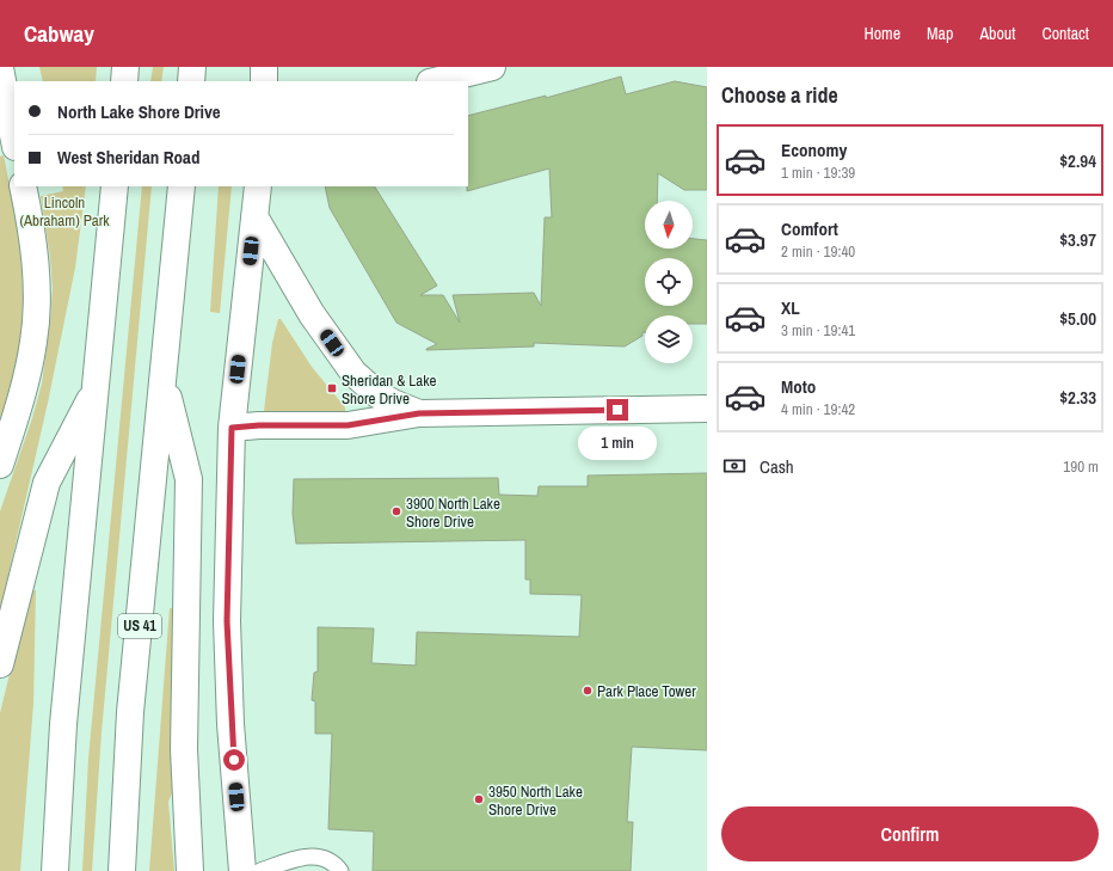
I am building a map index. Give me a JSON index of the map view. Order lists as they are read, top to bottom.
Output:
{
  "streets": {
    "main road": ["US 41"]
  },
  "parks": ["Lincoln (Abraham) Park"],
  "places": {
    "transit": ["Sheridan & Lake Shore Drive"],
    "other": ["3900 North Lake Shore Drive", "Park Place Tower", "3950 North Lake Shore Drive"]
  },
  "north": "bottom",
  "page": {
    "header": "Cabway",
    "nav": [
      "Home",
      "Map",
      "About",
      "Contact"
    ],
    "heading": "Choose a ride",
    "banner": ["North Lake Shore Drive", "West Sheridan Road"],
    "list": [
      {
        "name": "Economy",
        "note": "1 min · 19:39",
        "value": "$2.94"
      },
      {
        "name": "Comfort",
        "note": "2 min · 19:40",
        "value": "$3.97"
      },
      {
        "name": "XL",
        "note": "3 min · 19:41",
        "value": "$5.00"
      },
      {
        "name": "Moto",
        "note": "4 min · 19:42",
        "value": "$2.33"
      }
    ],
    "bubble": "1 min",
    "pay": ["Cash", "190 m"],
    "buttons": "Confirm"
  }
}
